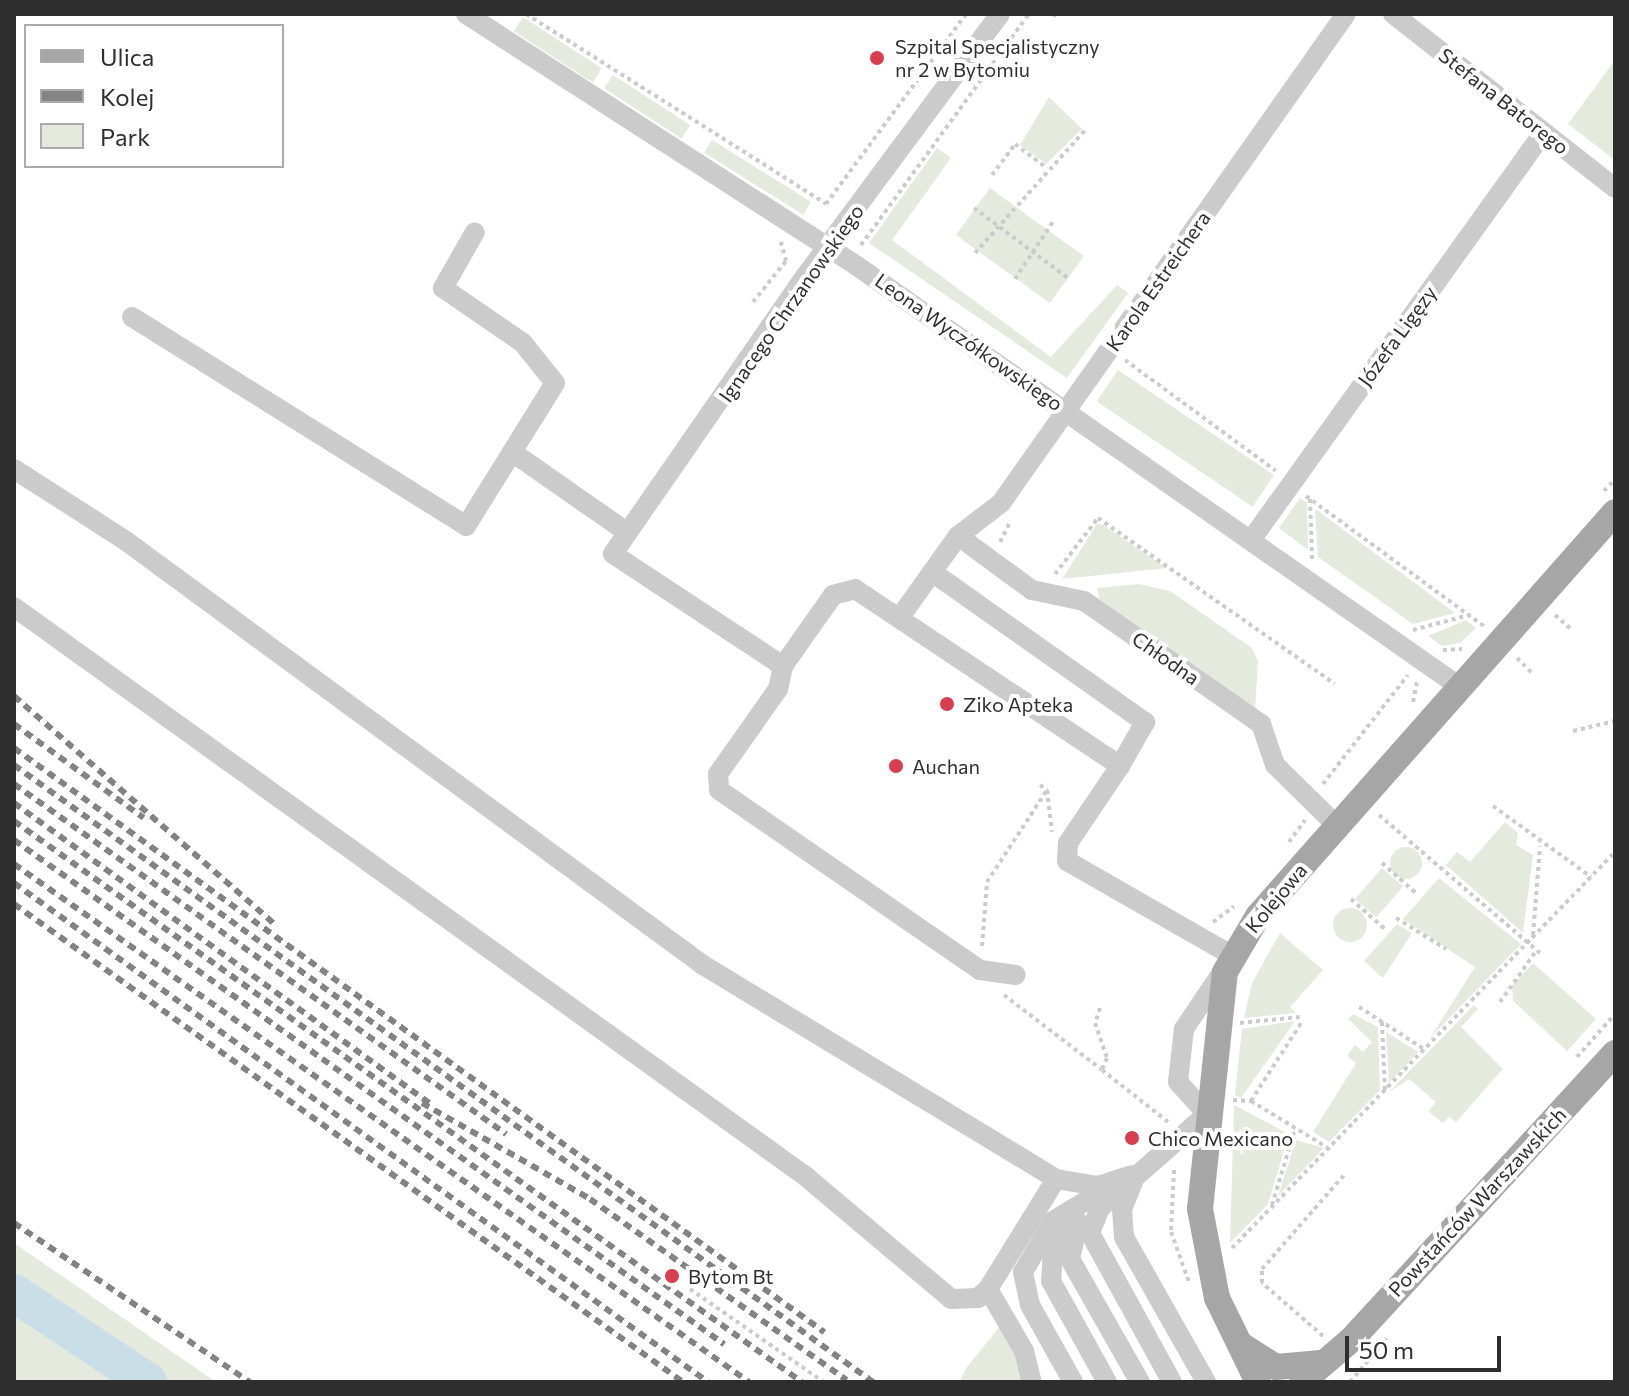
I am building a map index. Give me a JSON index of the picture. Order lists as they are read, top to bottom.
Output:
{
  "streets": {
    "main road": ["Kolejowa", "Powstańców Warszawskich"],
    "street": [
      "Stefana Batorego",
      "Karola Estreichera",
      "Ignacego Chrzanowskiego",
      "Józefa Ligęzy",
      "Leona Wyczółkowskiego",
      "Chłodna"
    ]
  },
  "crossings": [
    ["Stefana Batorego", "Józefa Ligęzy"],
    ["Karola Estreichera", "Leona Wyczółkowskiego"],
    ["Karola Estreichera", "Chłodna"],
    ["Ignacego Chrzanowskiego", "Leona Wyczółkowskiego"],
    ["Józefa Ligęzy", "Leona Wyczółkowskiego"],
    ["Leona Wyczółkowskiego", "Kolejowa"],
    ["Chłodna", "Kolejowa"]
  ],
  "places": [
    "Szpital Specjalistyczny nr 2 w Bytomiu",
    "Ziko Apteka",
    "Auchan",
    "Chico Mexicano",
    "Bytom Bt"
  ],
  "legend": ["Ulica", "Kolej", "Park"],
  "scale_bar": "50 m"
}
